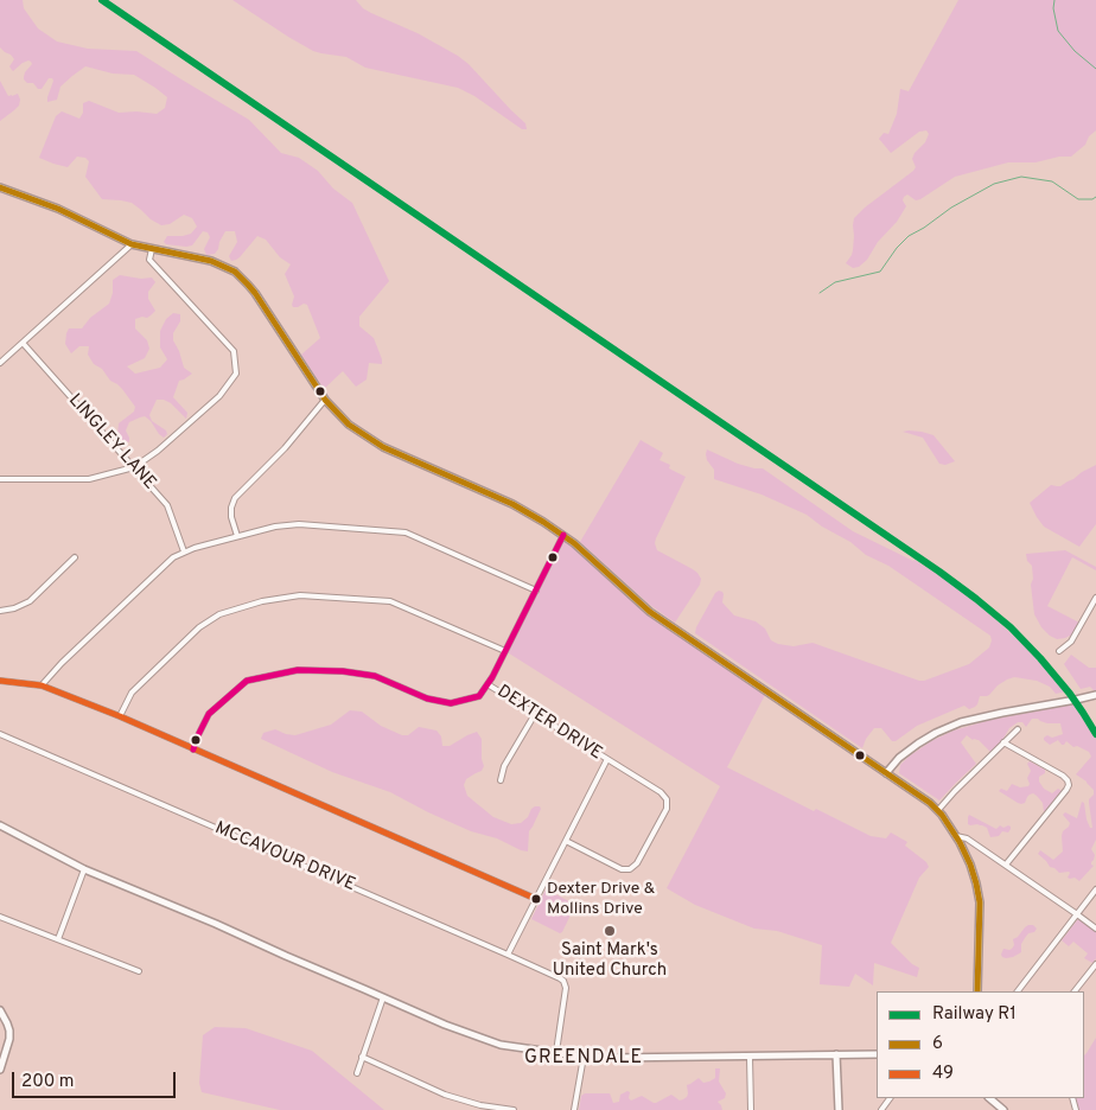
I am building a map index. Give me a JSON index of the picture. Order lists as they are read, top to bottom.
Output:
{
  "streets": {
    "street": ["LINGLEY LANE", "DEXTER DRIVE", "MCCAVOUR DRIVE"]
  },
  "crossings": [
    ["DEXTER DRIVE", "MCCAVOUR DRIVE"]
  ],
  "districts": ["GREENDALE"],
  "places": ["Dexter Drive & Mollins Drive", "Saint Mark's United Church"],
  "lines": ["rail line R1", "transit line 6", "transit line 49"],
  "legend": ["Railway R1", "6", "49"],
  "scale_bar": "200 m"
}
